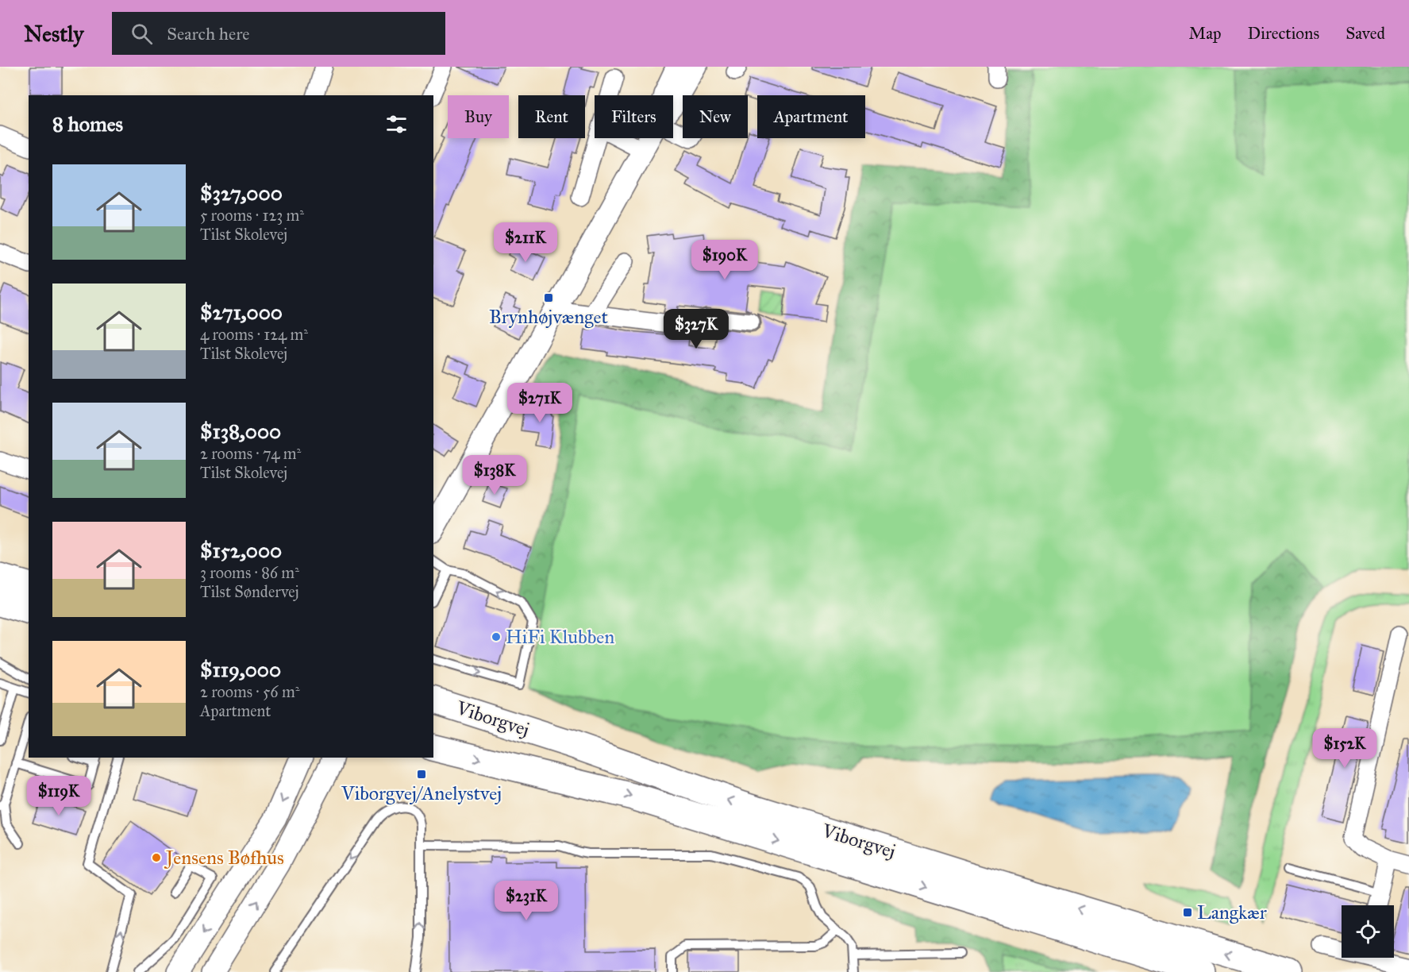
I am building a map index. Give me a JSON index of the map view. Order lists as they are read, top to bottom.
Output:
{
  "streets": {
    "main road": ["Viborgvej"]
  },
  "places": {
    "transit": ["Brynhøjvænget", "Viborgvej/Anelystvej", "Langkær"],
    "other": ["HiFi Klubben", "Jensens Bøfhus"]
  },
  "page": {
    "header": "Nestly",
    "search": "Search here",
    "nav": ["Map", "Directions", "Saved"],
    "chip": [
      "Buy",
      "Rent",
      "Filters",
      "New",
      "Apartment"
    ],
    "heading": "8 homes",
    "list": [
      {
        "name": "$327,000",
        "note": "5 rooms · 123 m² · Tilst Skolevej"
      },
      {
        "name": "$271,000",
        "note": "4 rooms · 124 m² · Tilst Skolevej"
      },
      {
        "name": "$138,000",
        "note": "2 rooms · 74 m² · Tilst Skolevej"
      },
      {
        "name": "$152,000",
        "note": "3 rooms · 86 m² · Tilst Søndervej"
      },
      {
        "name": "$119,000",
        "note": "2 rooms · 56 m² · Apartment"
      }
    ],
    "price": [
      "$211K",
      "$190K",
      "$327K",
      "$271K",
      "$138K",
      "$152K",
      "$119K",
      "$231K"
    ]
  }
}
